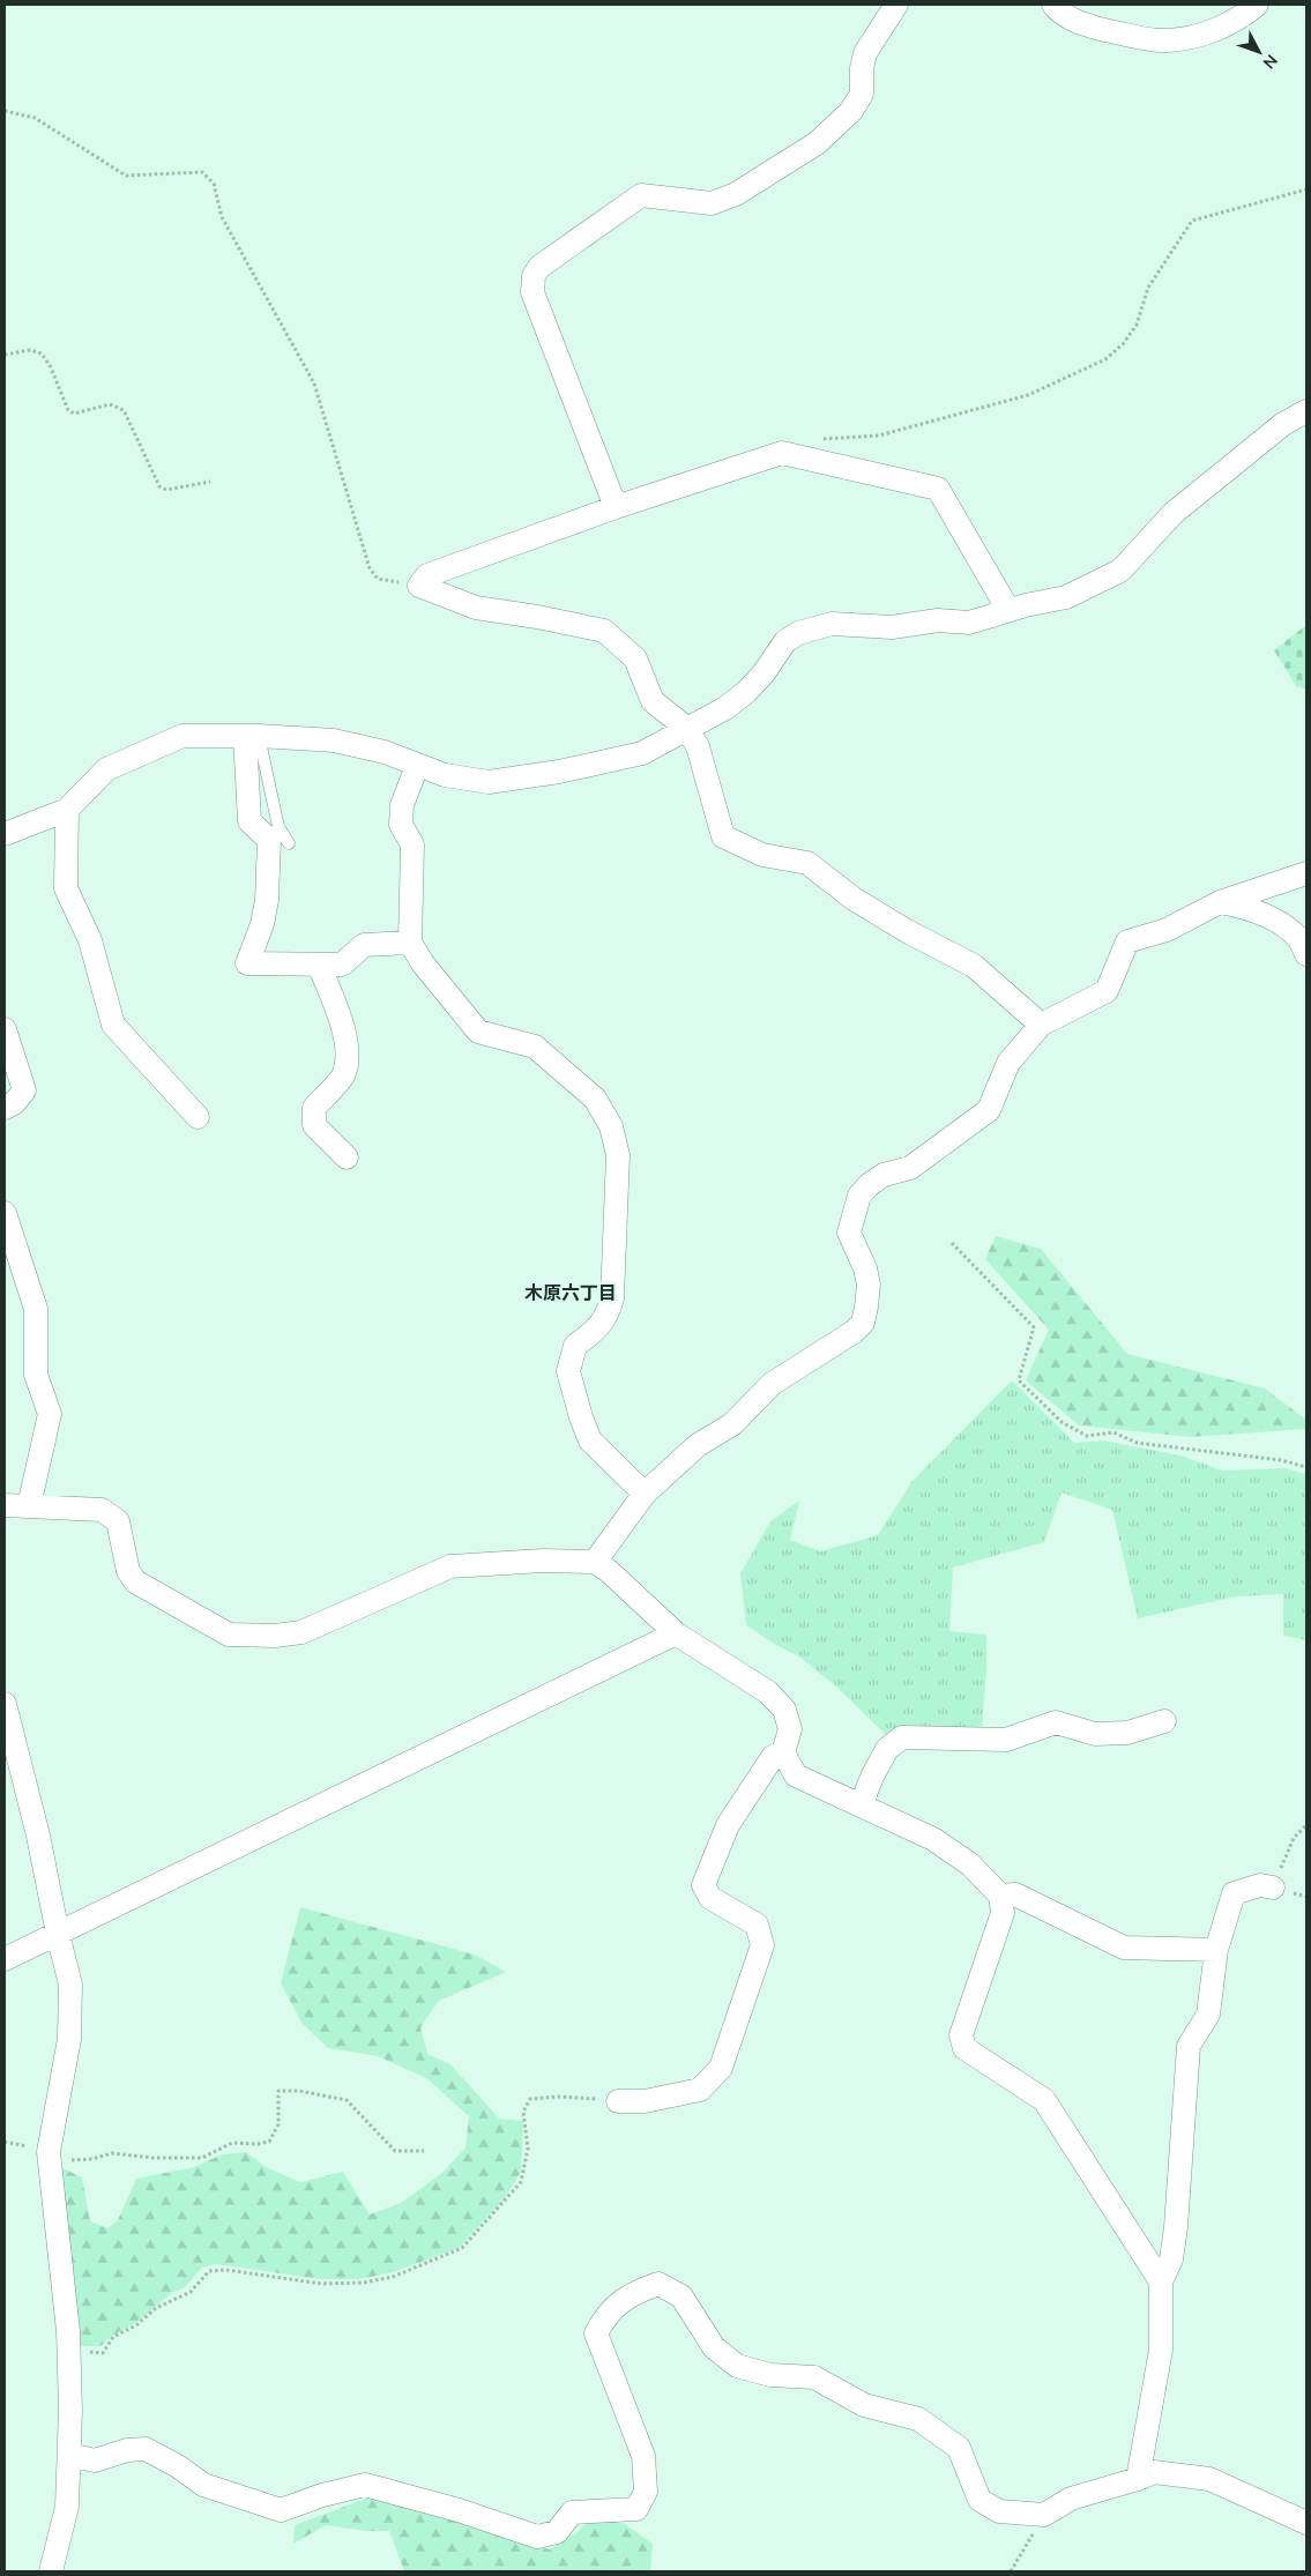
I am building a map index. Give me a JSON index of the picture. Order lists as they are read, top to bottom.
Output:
{
  "districts": ["木原六丁目"],
  "north": "bottom right"
}
